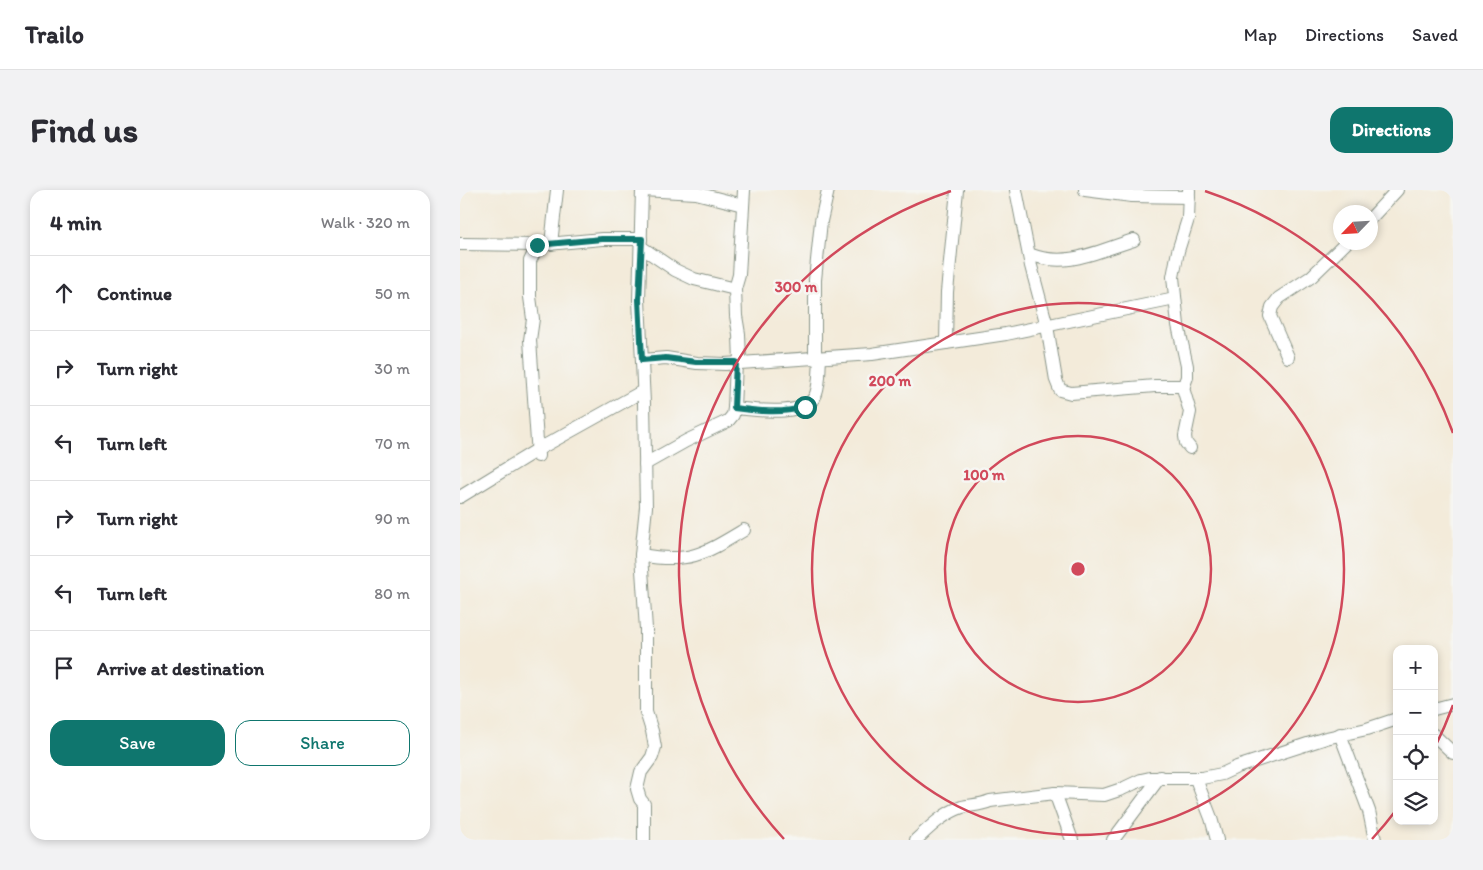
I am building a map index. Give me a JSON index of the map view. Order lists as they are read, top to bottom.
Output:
{
  "north": "bottom left",
  "page": {
    "header": "Trailo",
    "nav": ["Map", "Directions", "Saved"],
    "buttons": [
      "Directions",
      ["Save", "Share"]
    ],
    "title": "Find us",
    "heading": ["4 min", "Walk · 320 m"],
    "list": [
      ["Continue", "50 m"],
      ["Turn right", "30 m"],
      ["Turn left", "70 m"],
      ["Turn right", "90 m"],
      ["Turn left", "80 m"],
      "Arrive at destination"
    ],
    "map_buttons": ["+", "−"]
  },
  "rings": ["300 m", "200 m", "100 m"]
}
